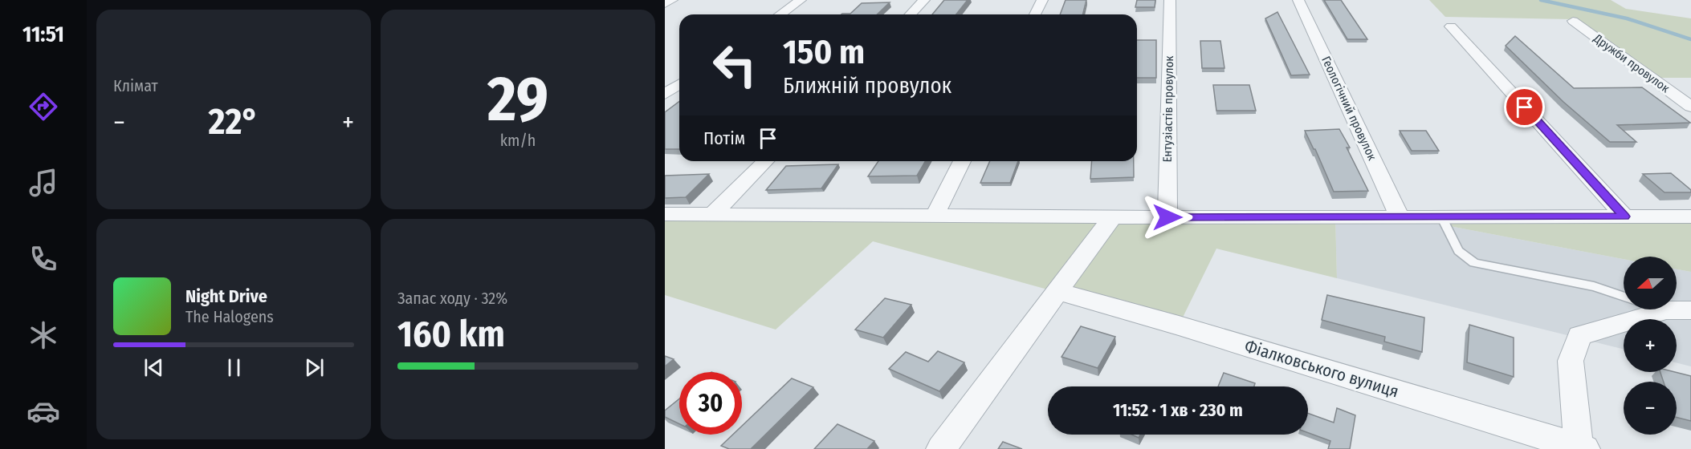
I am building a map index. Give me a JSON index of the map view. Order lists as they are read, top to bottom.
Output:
{
  "streets": {
    "street": [
      "Дружби провулок",
      "Геологічний провулок",
      "Ентузіастів провулок",
      "Фіалковського вулиця"
    ]
  },
  "north": "left",
  "page": {
    "tabs": "11:51",
    "tile": [
      "Клімат",
      ["29", "km/h"],
      ["Запас ходу · 32%", "160 km"]
    ],
    "turn": ["150 m", "Ближній провулок"],
    "heat": ["−", "22°", "+"],
    "then": "Потім",
    "map_buttons": ["+", "−"],
    "song": ["Night Drive", "The Halogens"],
    "limit": "30",
    "trip": "11:52 · 1 хв · 230 m"
  }
}
